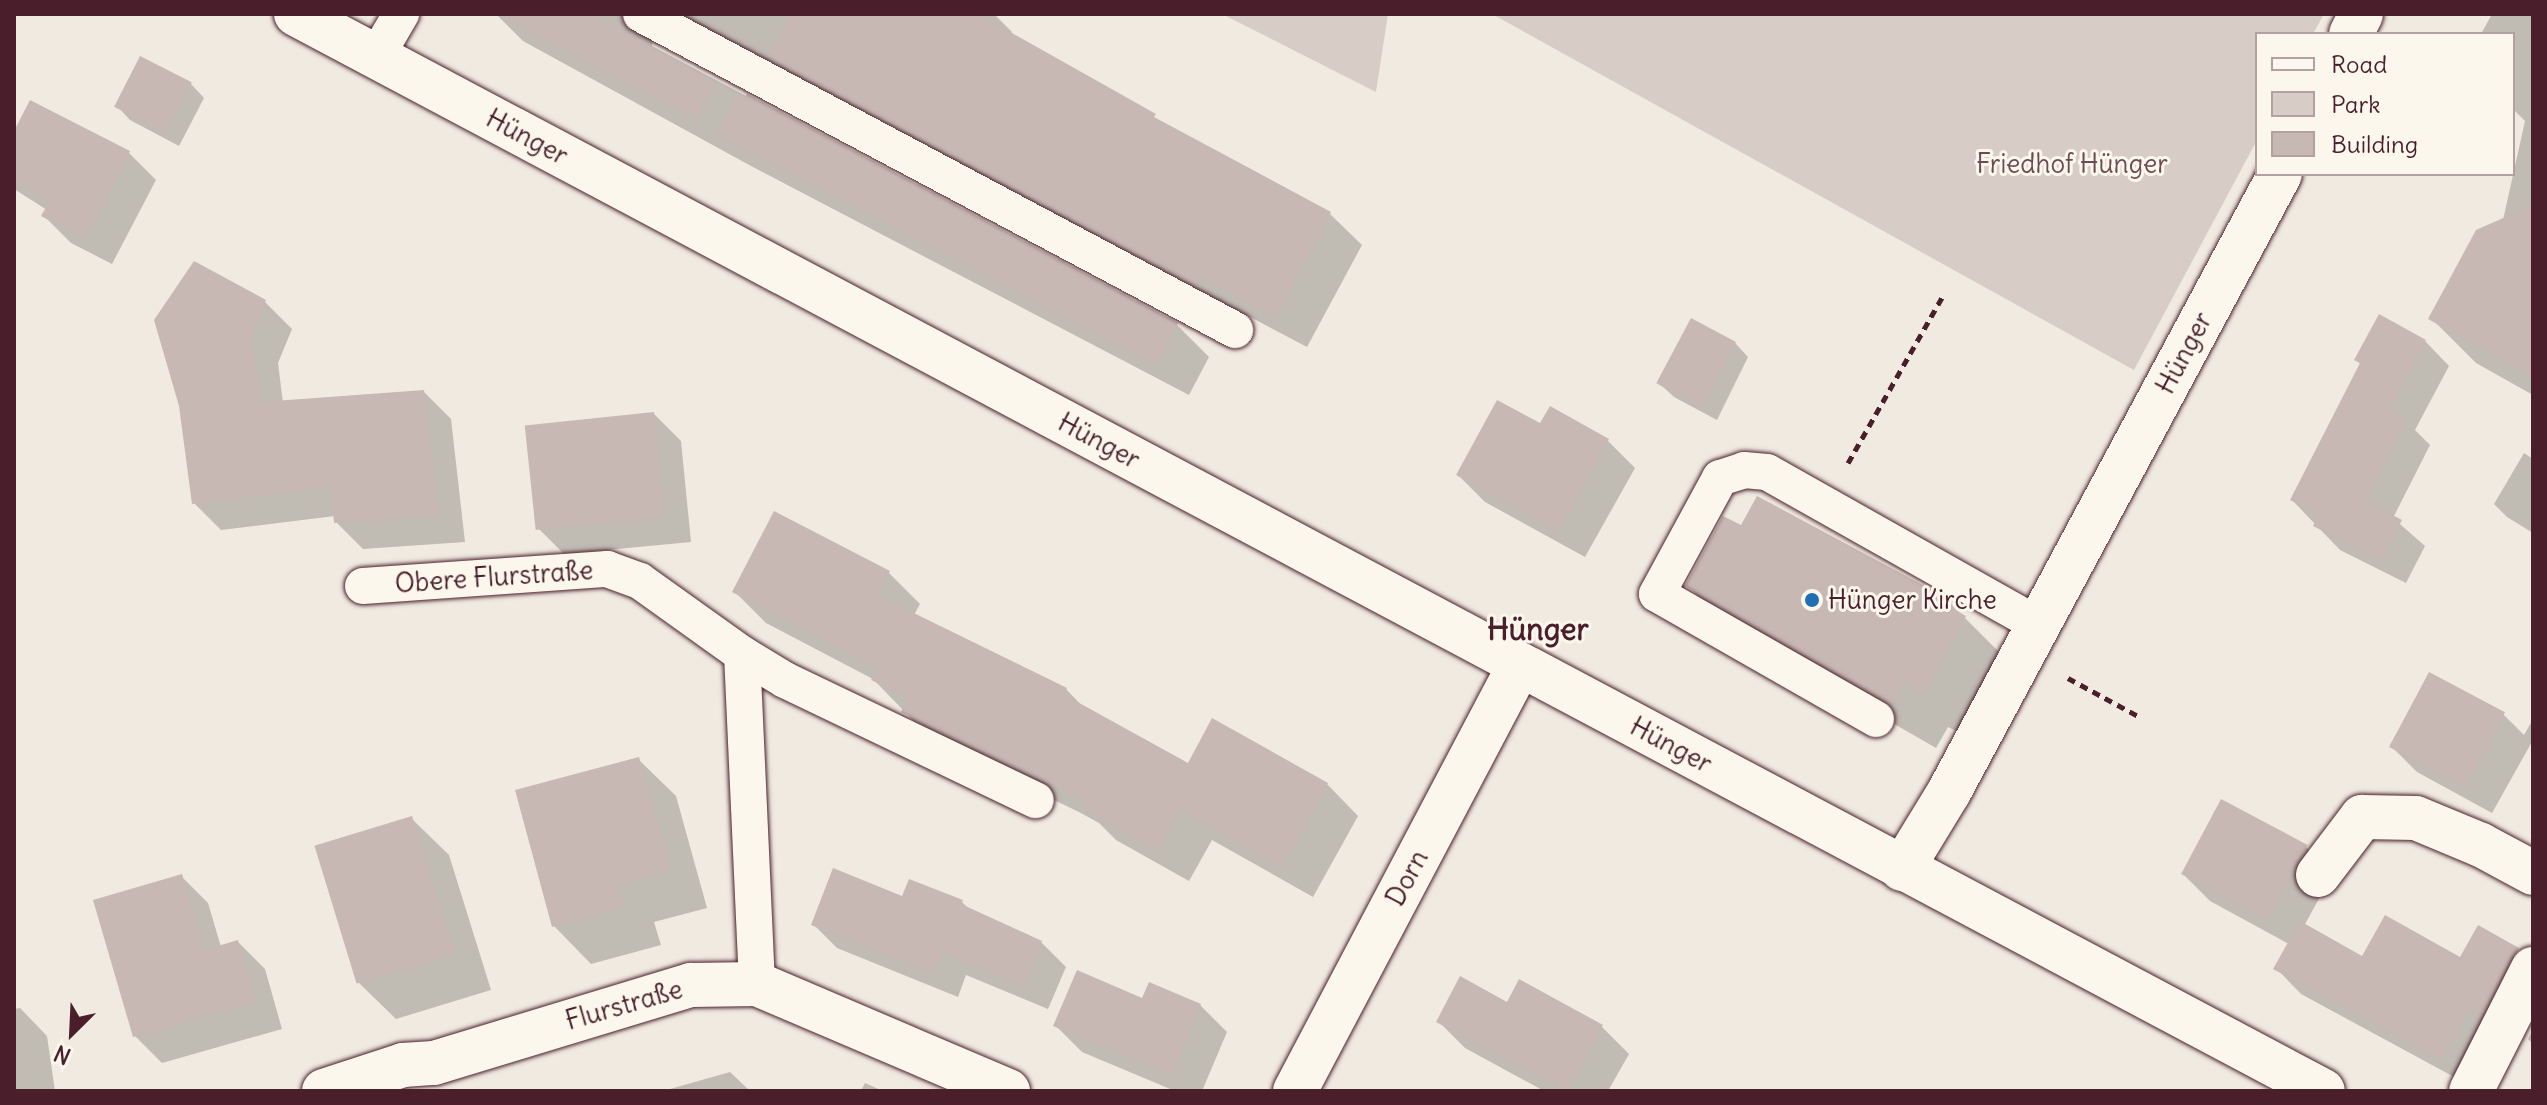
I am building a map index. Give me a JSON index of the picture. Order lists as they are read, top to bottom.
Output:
{
  "streets": {
    "street": ["Hünger", "Dorn", "Flurstraße"],
    "lane": ["Obere Flurstraße"]
  },
  "crossings": [
    ["Hünger", "Dorn"]
  ],
  "districts": ["Hünger"],
  "parks": ["Friedhof Hünger"],
  "places": ["Hünger Kirche"],
  "legend": ["Road", "Park", "Building"],
  "north": "bottom left"
}
